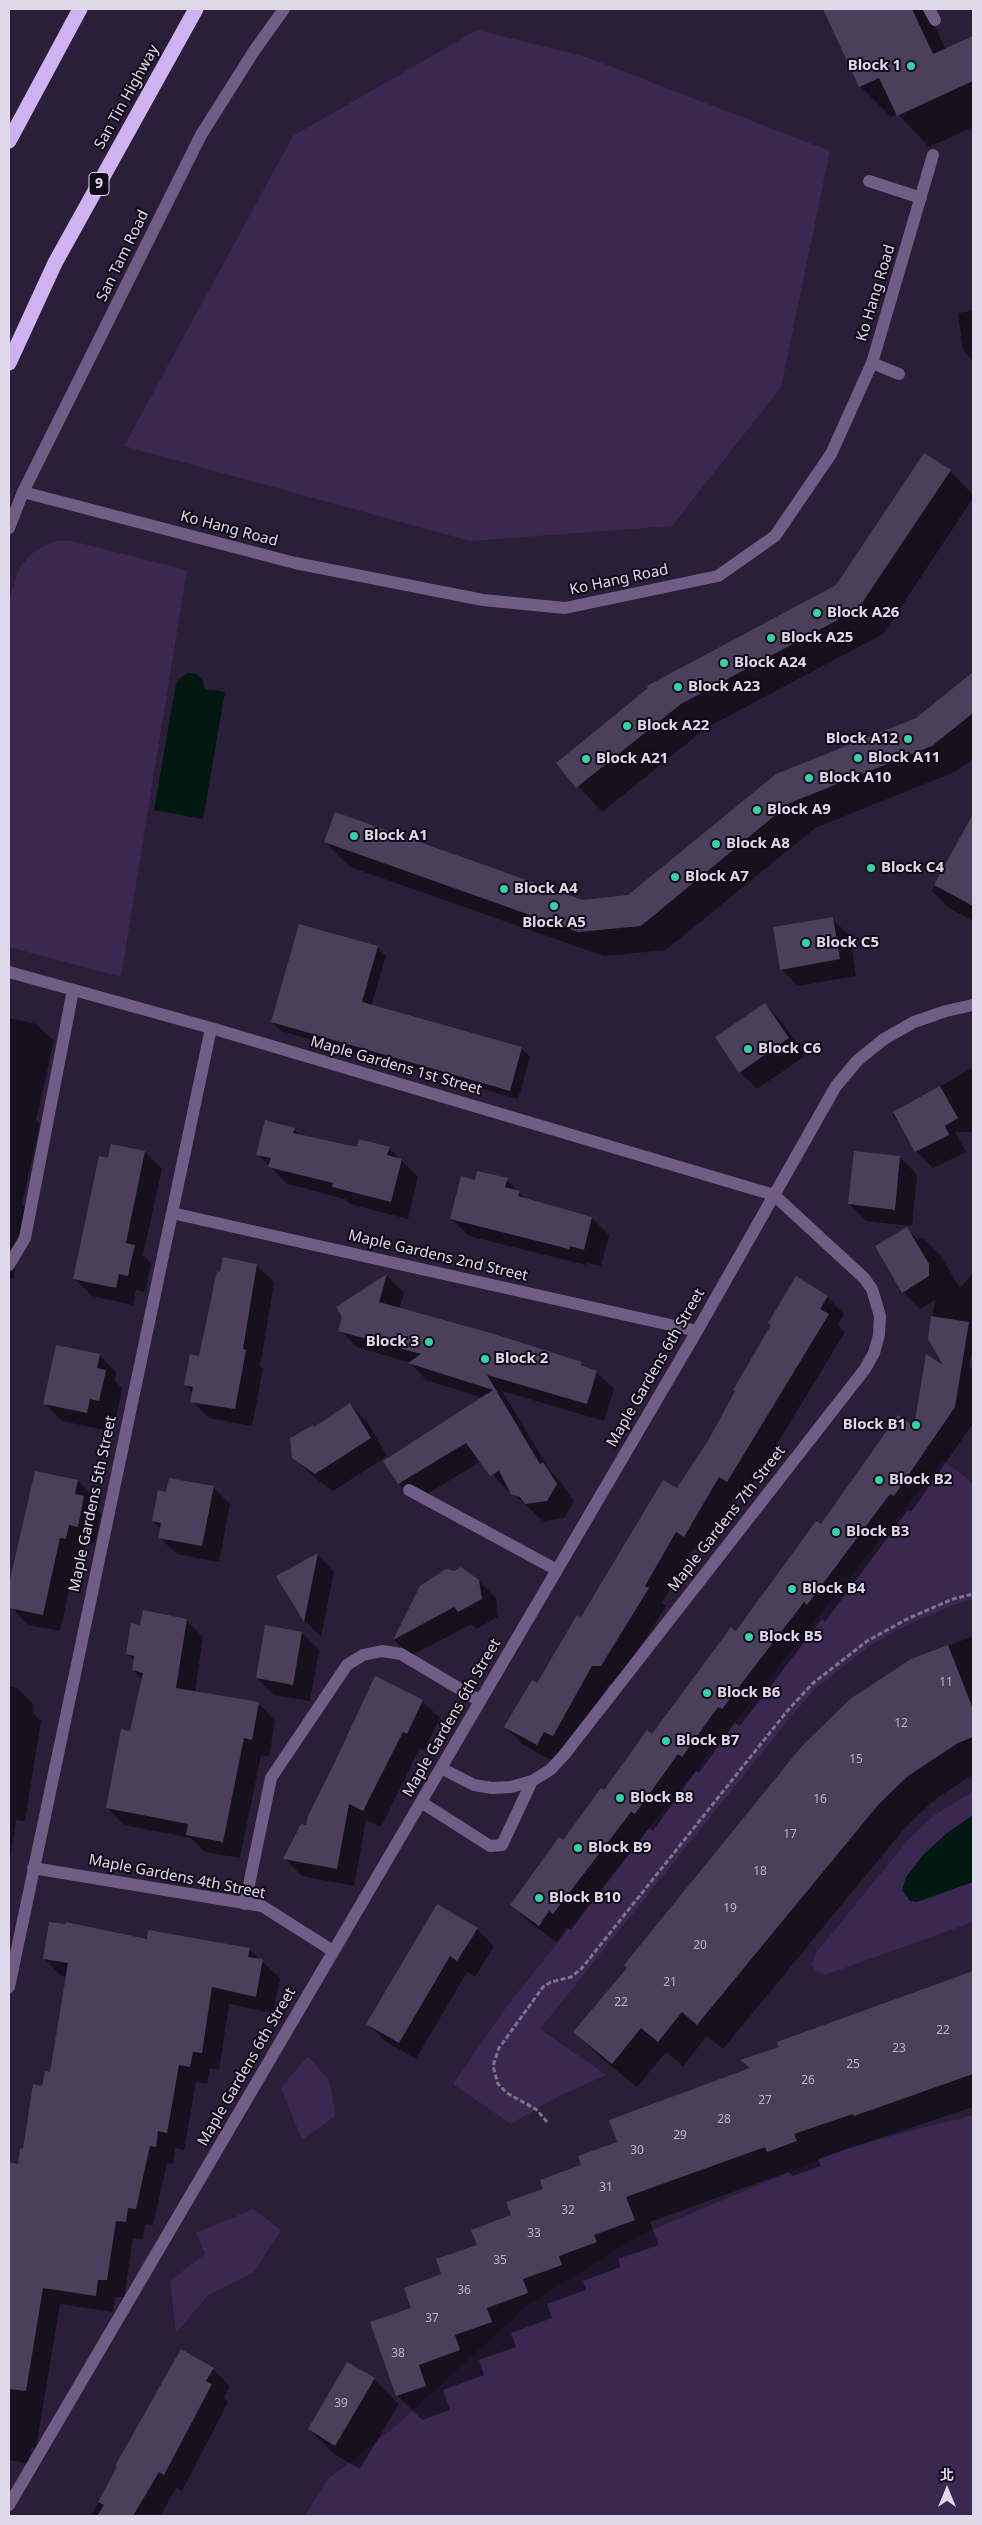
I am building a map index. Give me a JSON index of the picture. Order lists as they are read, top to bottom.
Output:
{
  "streets": {
    "highway": ["San Tin Highway", "9"],
    "street": [
      "San Tam Road",
      "Ko Hang Road",
      "Maple Gardens 1st Street",
      "Maple Gardens 2nd Street",
      "Maple Gardens 6th Street",
      "Maple Gardens 5th Street",
      "Maple Gardens 7th Street",
      "Maple Gardens 4th Street"
    ]
  },
  "crossings": [
    ["San Tam Road", "Ko Hang Road"],
    ["Maple Gardens 1st Street", "Maple Gardens 6th Street"],
    ["Maple Gardens 1st Street", "Maple Gardens 5th Street"],
    ["Maple Gardens 1st Street", "Maple Gardens 7th Street"],
    ["Maple Gardens 2nd Street", "Maple Gardens 6th Street"],
    ["Maple Gardens 2nd Street", "Maple Gardens 5th Street"],
    ["Maple Gardens 6th Street", "Maple Gardens 7th Street"],
    ["Maple Gardens 6th Street", "Maple Gardens 4th Street"],
    ["Maple Gardens 5th Street", "Maple Gardens 4th Street"]
  ],
  "places": [
    "Block 1",
    "Block A26",
    "Block A25",
    "Block A24",
    "Block A23",
    "Block A22",
    "Block A12",
    "Block A11",
    "Block A21",
    "Block A10",
    "Block A9",
    "Block A1",
    "Block A8",
    "Block C4",
    "Block A7",
    "Block A4",
    "Block A5",
    "Block C5",
    "Block C6",
    "Block 3",
    "Block 2",
    "Block B1",
    "Block B2",
    "Block B3",
    "Block B4",
    "Block B5",
    "Block B6",
    "Block B7",
    "Block B8",
    "Block B9",
    "Block B10"
  ],
  "house_numbers": [
    "11",
    "12",
    "15",
    "16",
    "17",
    "18",
    "19",
    "20",
    "21",
    "22",
    "22",
    "23",
    "25",
    "26",
    "27",
    "28",
    "29",
    "30",
    "31",
    "32",
    "33",
    "35",
    "36",
    "37",
    "38",
    "39"
  ],
  "north": "top"
}
